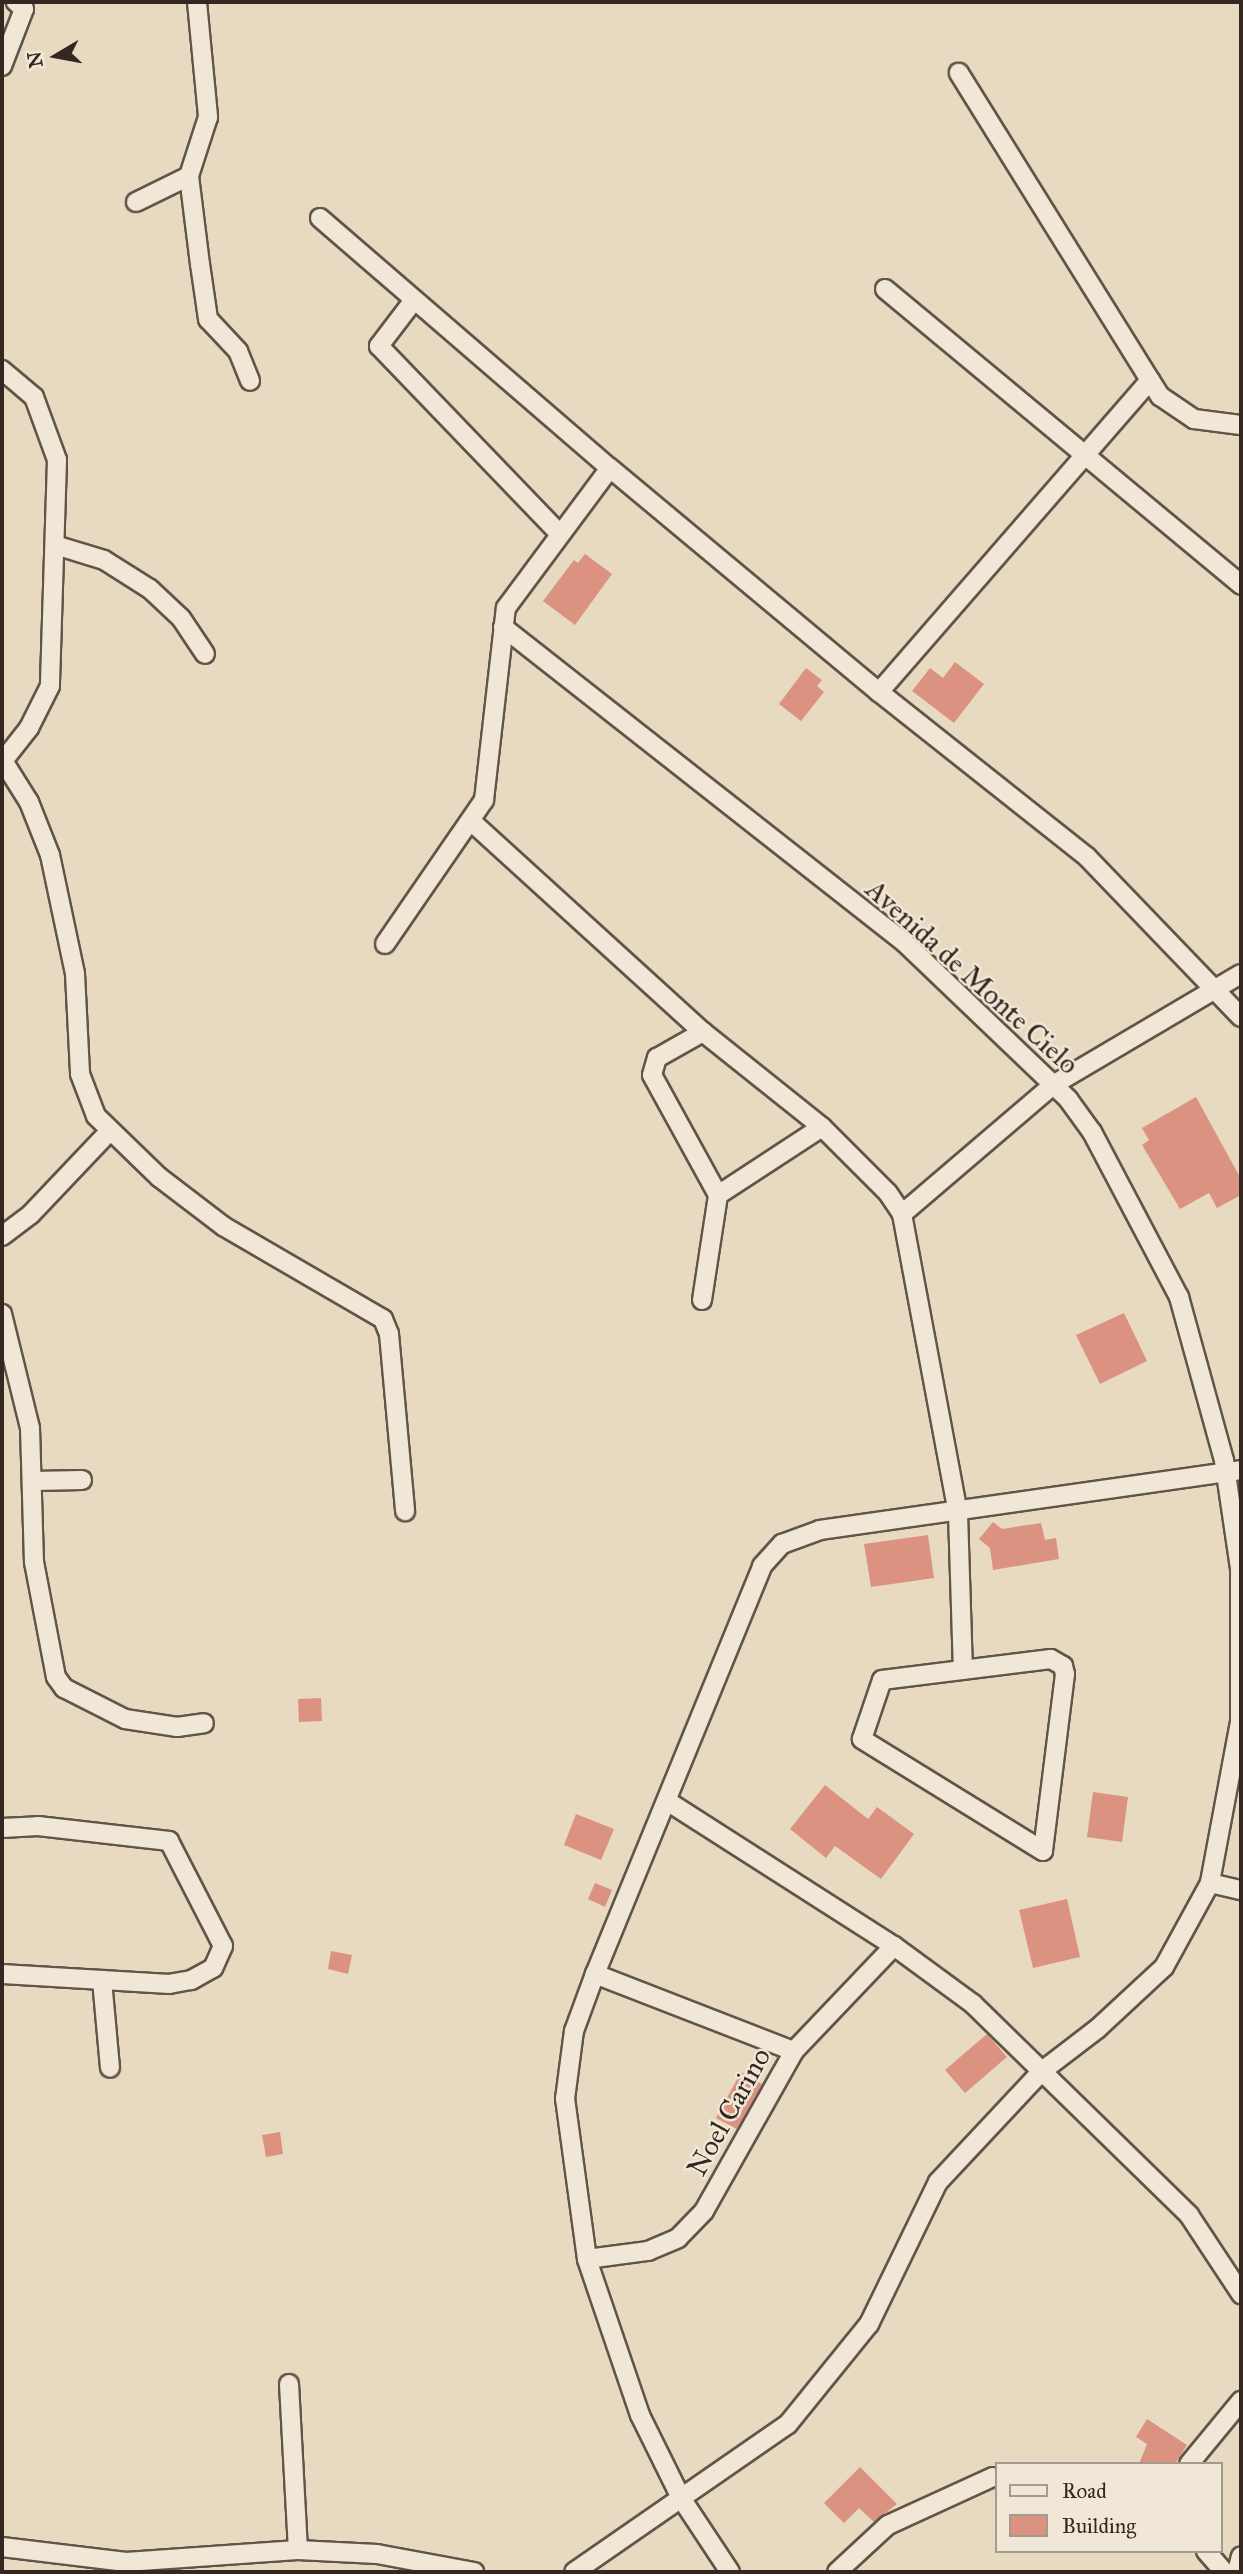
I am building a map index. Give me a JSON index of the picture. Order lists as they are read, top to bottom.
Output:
{
  "streets": {
    "street": ["Avenida de Monte Cielo", "Noel Carino"]
  },
  "legend": ["Road", "Building"],
  "north": "left"
}
